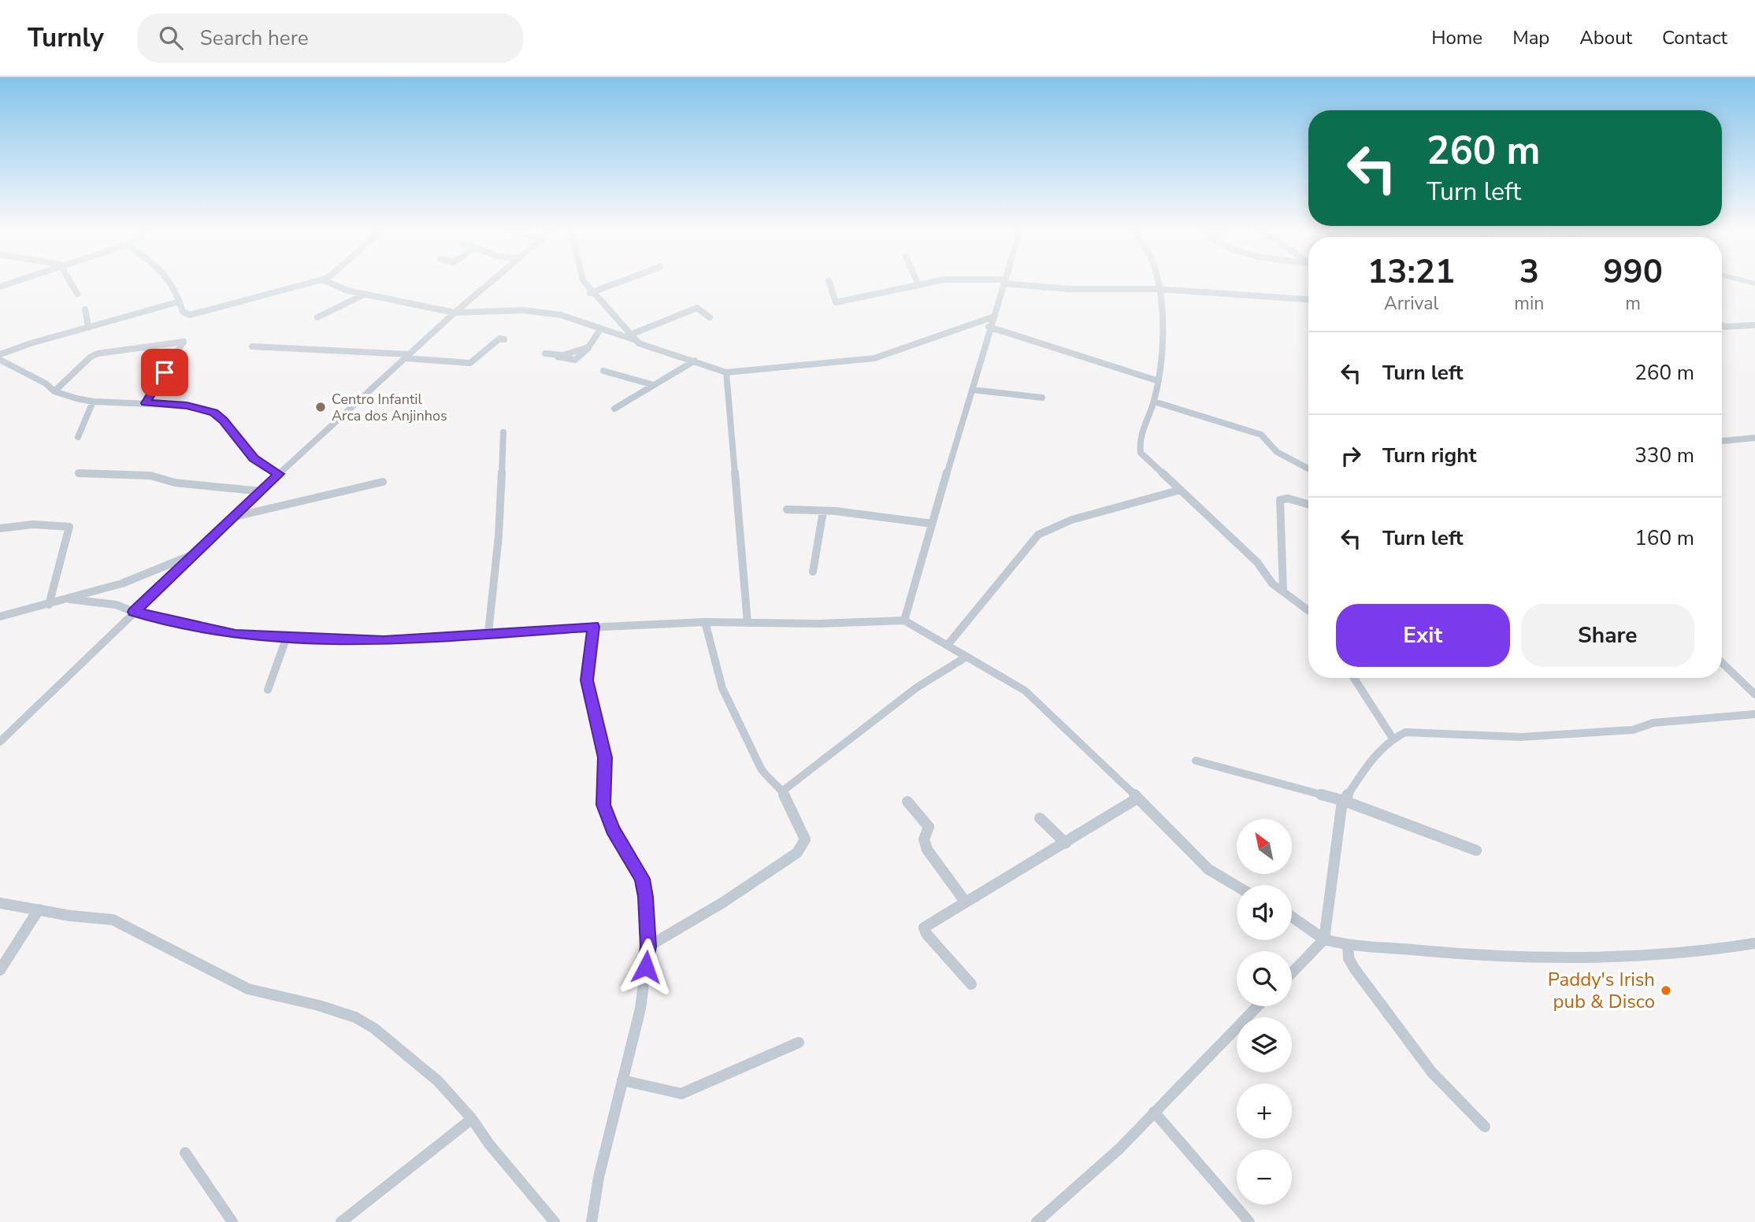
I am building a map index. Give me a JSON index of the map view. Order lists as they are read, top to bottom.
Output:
{
  "places": ["Centro Infantil Arca dos Anjinhos", "Paddy's Irish pub & Disco"],
  "north": "top left",
  "page": {
    "header": "Turnly",
    "search": "Search here",
    "nav": [
      "Home",
      "Map",
      "About",
      "Contact"
    ],
    "turn": ["260 m", "Turn left"],
    "eta": [
      "13:21",
      "Arrival",
      "3",
      "min",
      "990",
      "m"
    ],
    "list": [
      {
        "name": "Turn left",
        "value": "260 m"
      },
      {
        "name": "Turn right",
        "value": "330 m"
      },
      {
        "name": "Turn left",
        "value": "160 m"
      }
    ],
    "buttons": ["Exit", "Share"],
    "map_buttons": ["+", "−"]
  }
}
